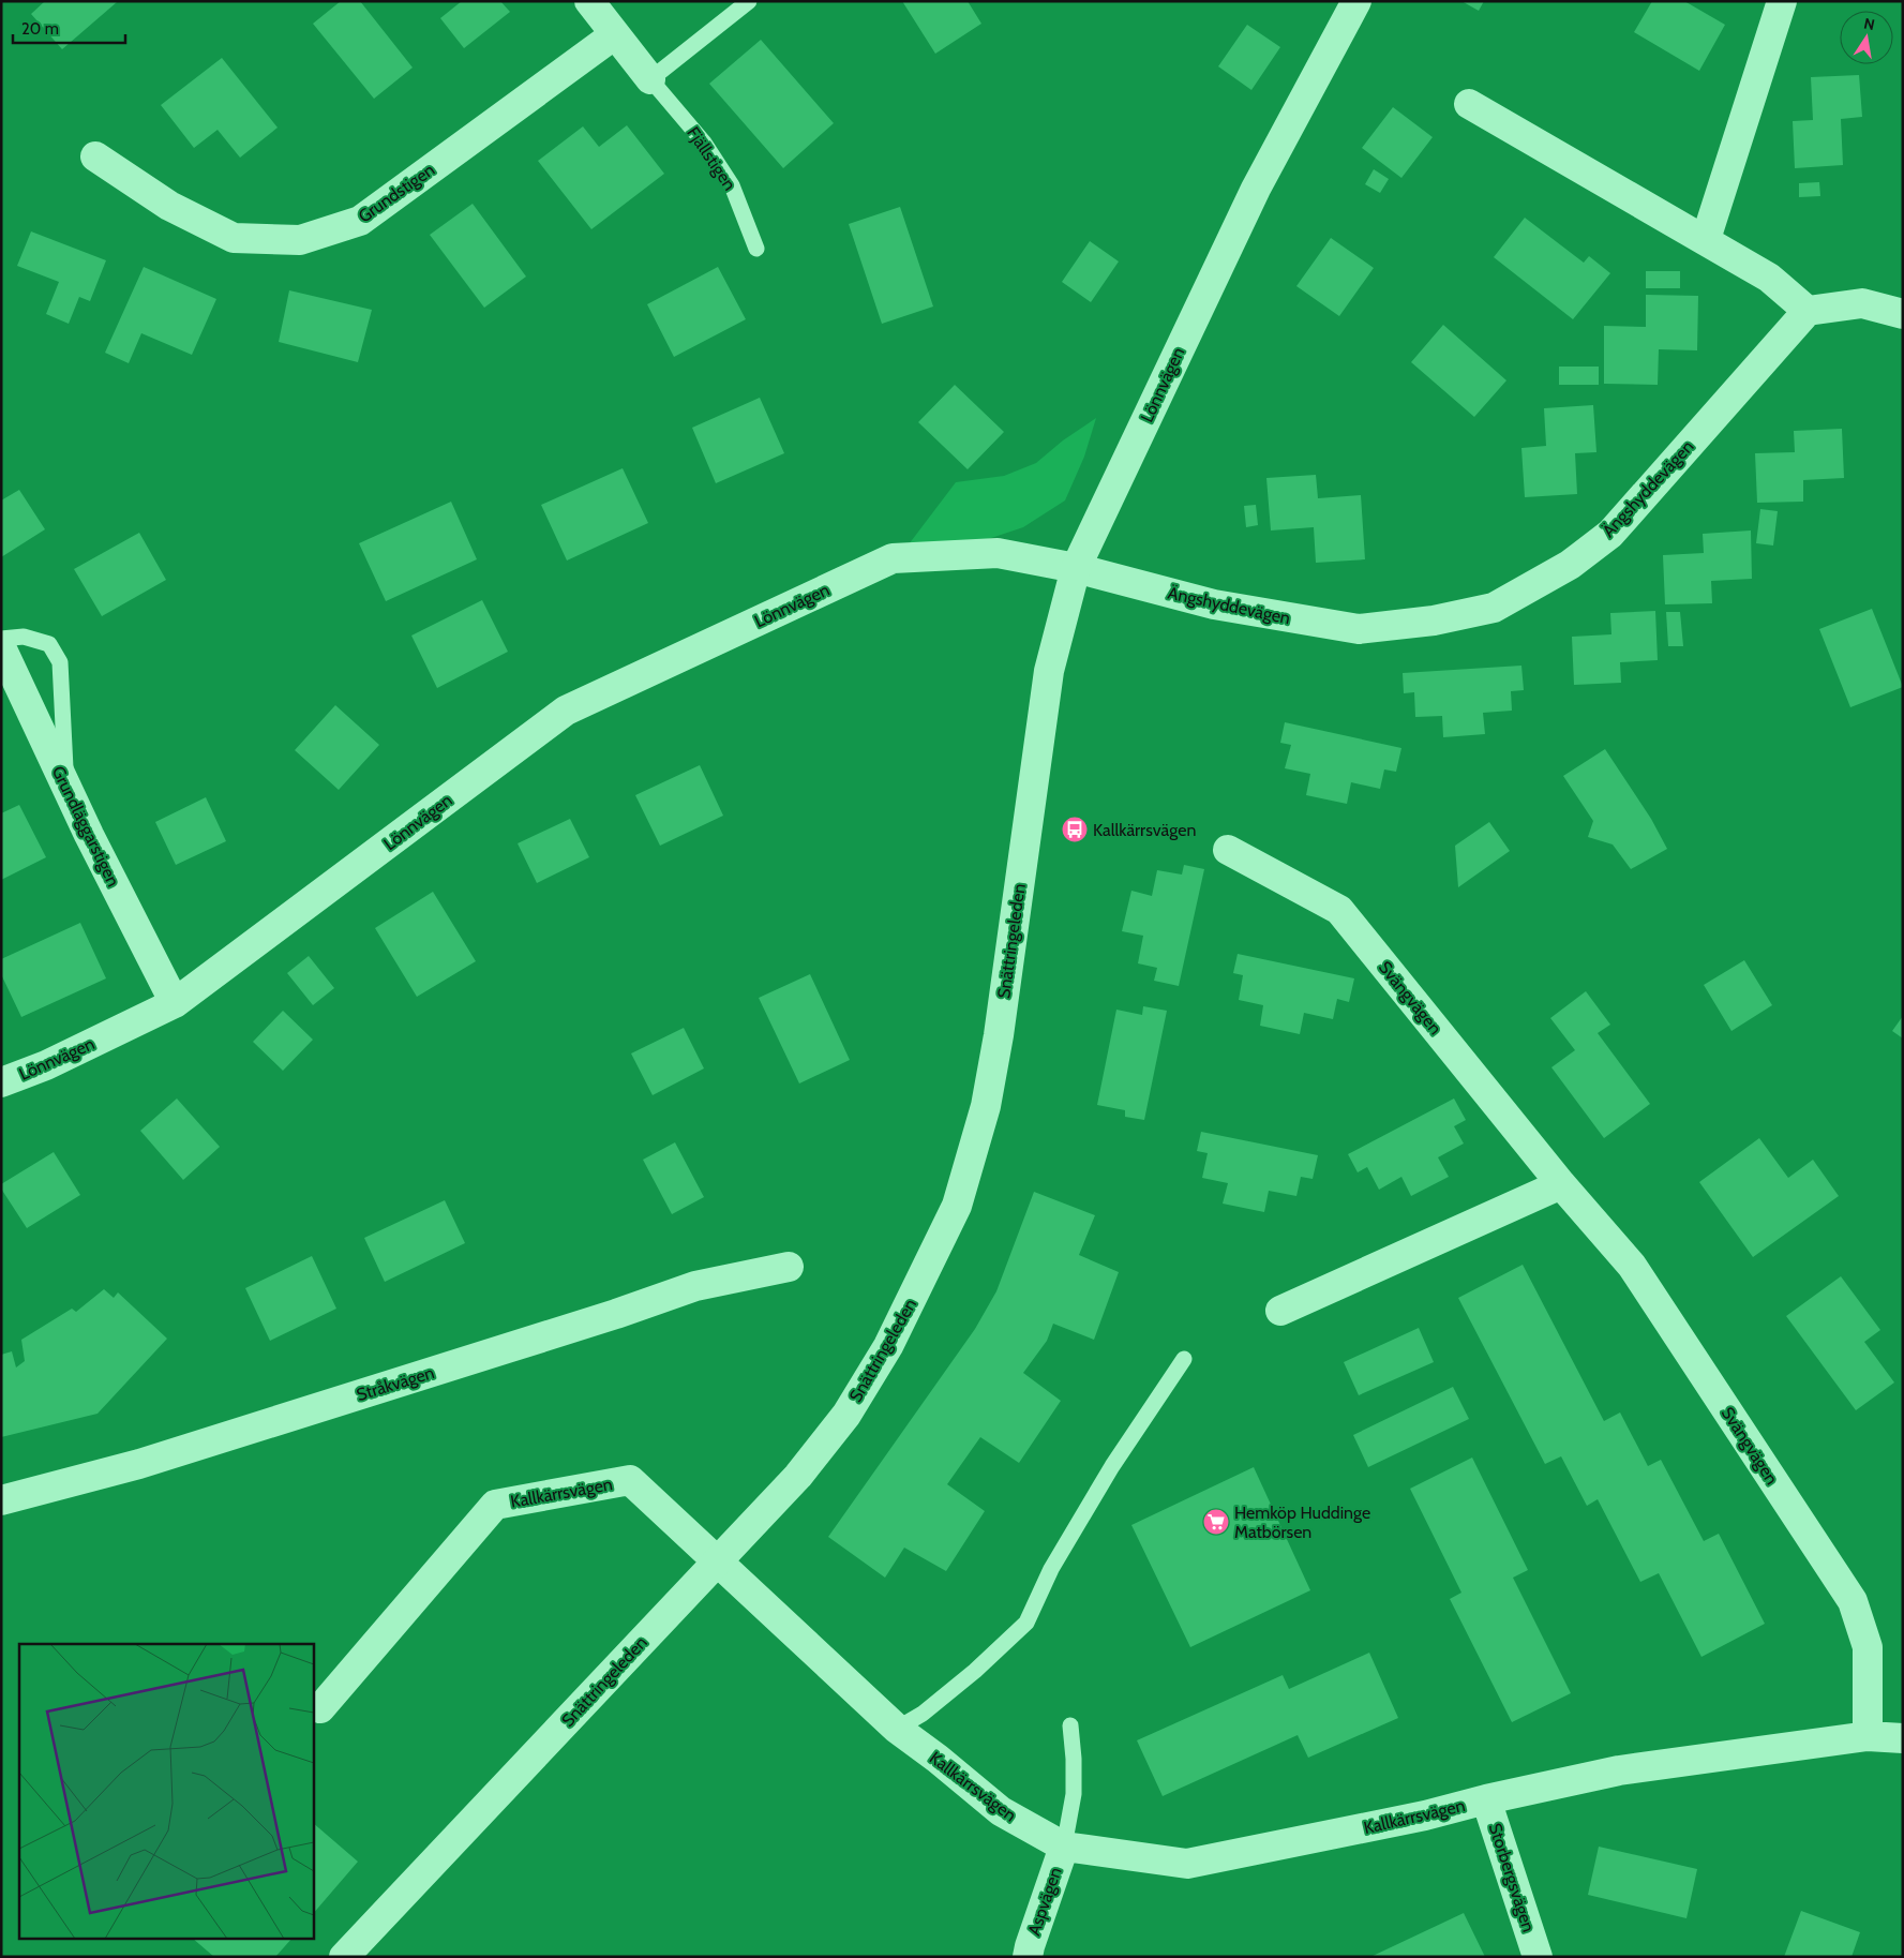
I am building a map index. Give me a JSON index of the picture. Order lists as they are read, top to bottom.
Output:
{
  "streets": {
    "street": [
      "Fjällstigen",
      "Grundstigen",
      "Lönnvägen",
      "Ängshyddevägen",
      "Grundläggarstigen",
      "Snättringeleden",
      "Svängvägen",
      "Stråkvägen",
      "Kallkärrsvägen",
      "Storbergsvägen",
      "Aspvägen"
    ]
  },
  "crossings": [
    ["Fjällstigen", "Grundstigen"],
    ["Lönnvägen", "Ängshyddevägen"],
    ["Lönnvägen", "Grundläggarstigen"],
    ["Lönnvägen", "Snättringeleden"],
    ["Ängshyddevägen", "Snättringeleden"],
    ["Snättringeleden", "Kallkärrsvägen"],
    ["Svängvägen", "Kallkärrsvägen"],
    ["Kallkärrsvägen", "Storbergsvägen"],
    ["Kallkärrsvägen", "Aspvägen"]
  ],
  "places": {
    "bus stop": ["Kallkärrsvägen"],
    "supermarket": ["Hemköp Huddinge Matbörsen"]
  },
  "scale_bar": "20 m",
  "north": "top"
}
